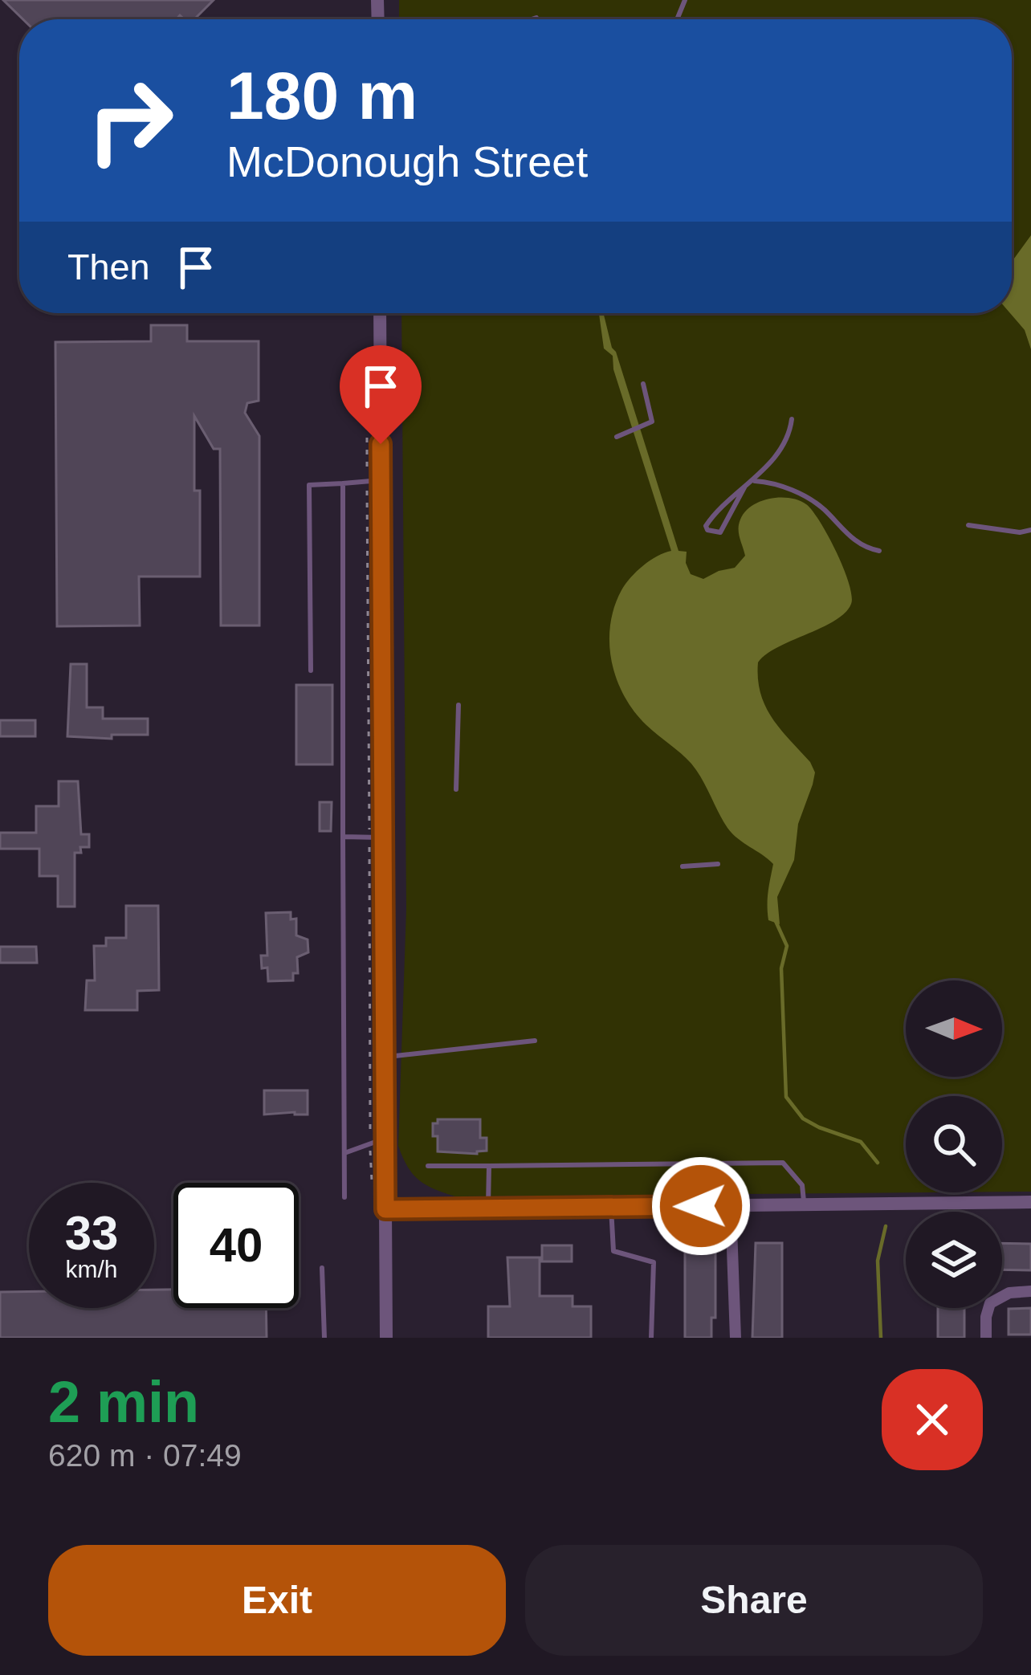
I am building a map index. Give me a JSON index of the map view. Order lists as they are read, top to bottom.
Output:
{
  "north": "right",
  "page": {
    "turn": ["180 m", "McDonough Street"],
    "then": "Then",
    "speed": "33 km/h",
    "limit": "40",
    "heading": ["2 min", "620 m · 07:49"],
    "buttons": ["Exit", "Share"]
  }
}
